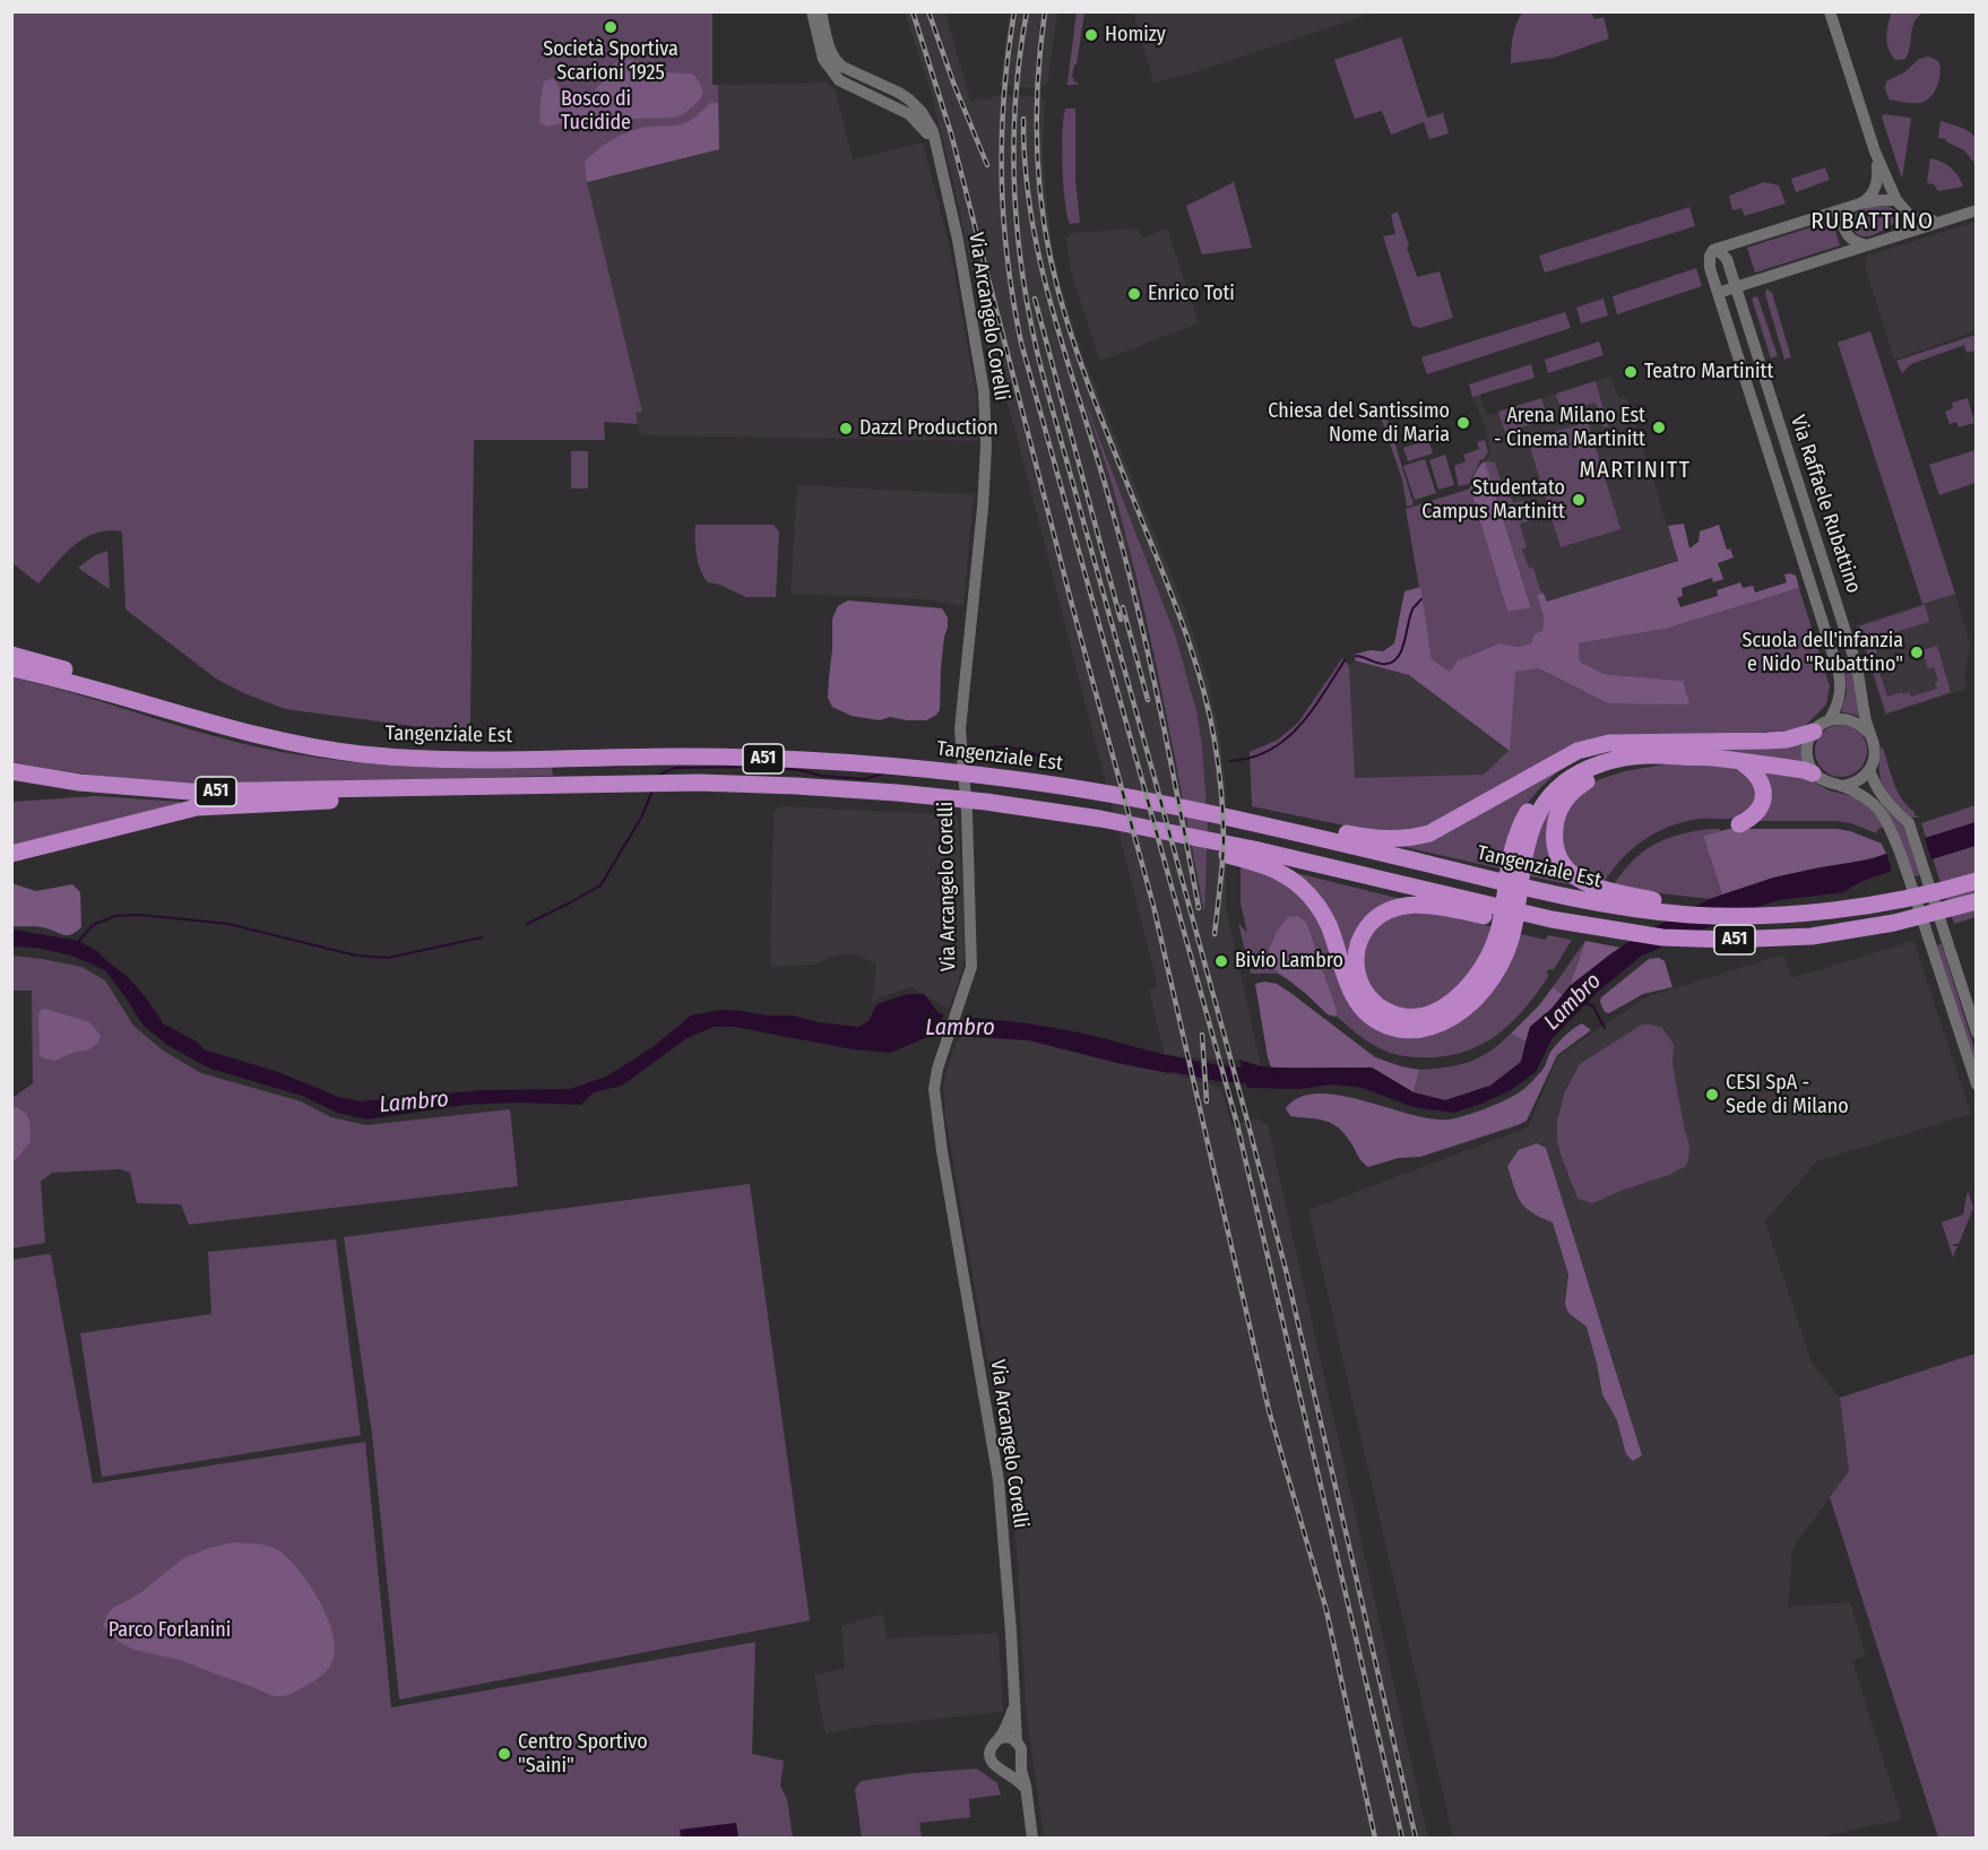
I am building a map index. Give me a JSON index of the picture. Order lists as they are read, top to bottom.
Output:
{
  "streets": {
    "highway": ["Tangenziale Est", "A51"],
    "street": ["Via Arcangelo Corelli", "Via Raffaele Rubattino"]
  },
  "districts": ["RUBATTINO", "MARTINITT"],
  "water": ["Lambro"],
  "parks": ["Bosco di Tucidide", "Parco Forlanini"],
  "places": [
    "Società Sportiva Scarioni 1925",
    "Homizy",
    "Enrico Toti",
    "Teatro Martinitt",
    "Chiesa del Santissimo Nome di Maria",
    "Arena Milano Est - Cinema Martinitt",
    "Dazzl Production",
    "Studentato Campus Martinitt",
    "Scuola dell'infanzia e Nido \"Rubattino\"",
    "Bivio Lambro",
    "CESI SpA - Sede di Milano",
    "Centro Sportivo \"Saini\""
  ]
}
